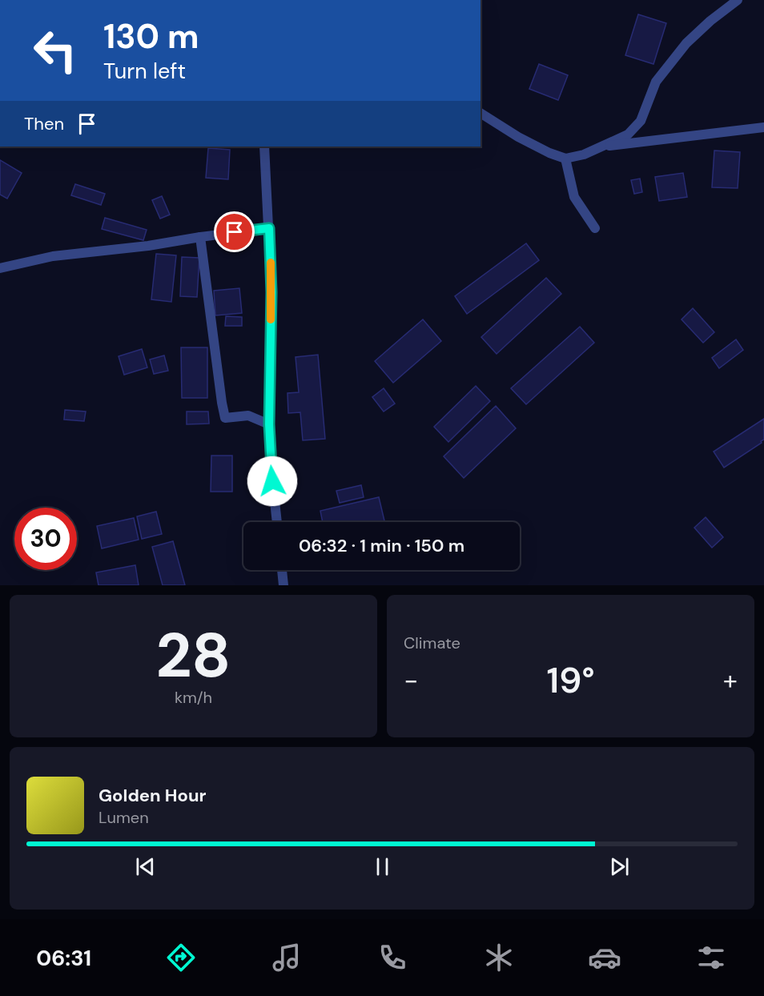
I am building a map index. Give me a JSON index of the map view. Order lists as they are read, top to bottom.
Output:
{
  "page": {
    "turn": ["130 m", "Turn left"],
    "then": "Then",
    "limit": "30",
    "trip": "06:32 · 1 min · 150 m",
    "tile": [
      ["28", "km/h"],
      "Climate"
    ],
    "heat": ["−", "19°", "+"],
    "song": ["Golden Hour", "Lumen"],
    "tabs": "06:31"
  }
}
